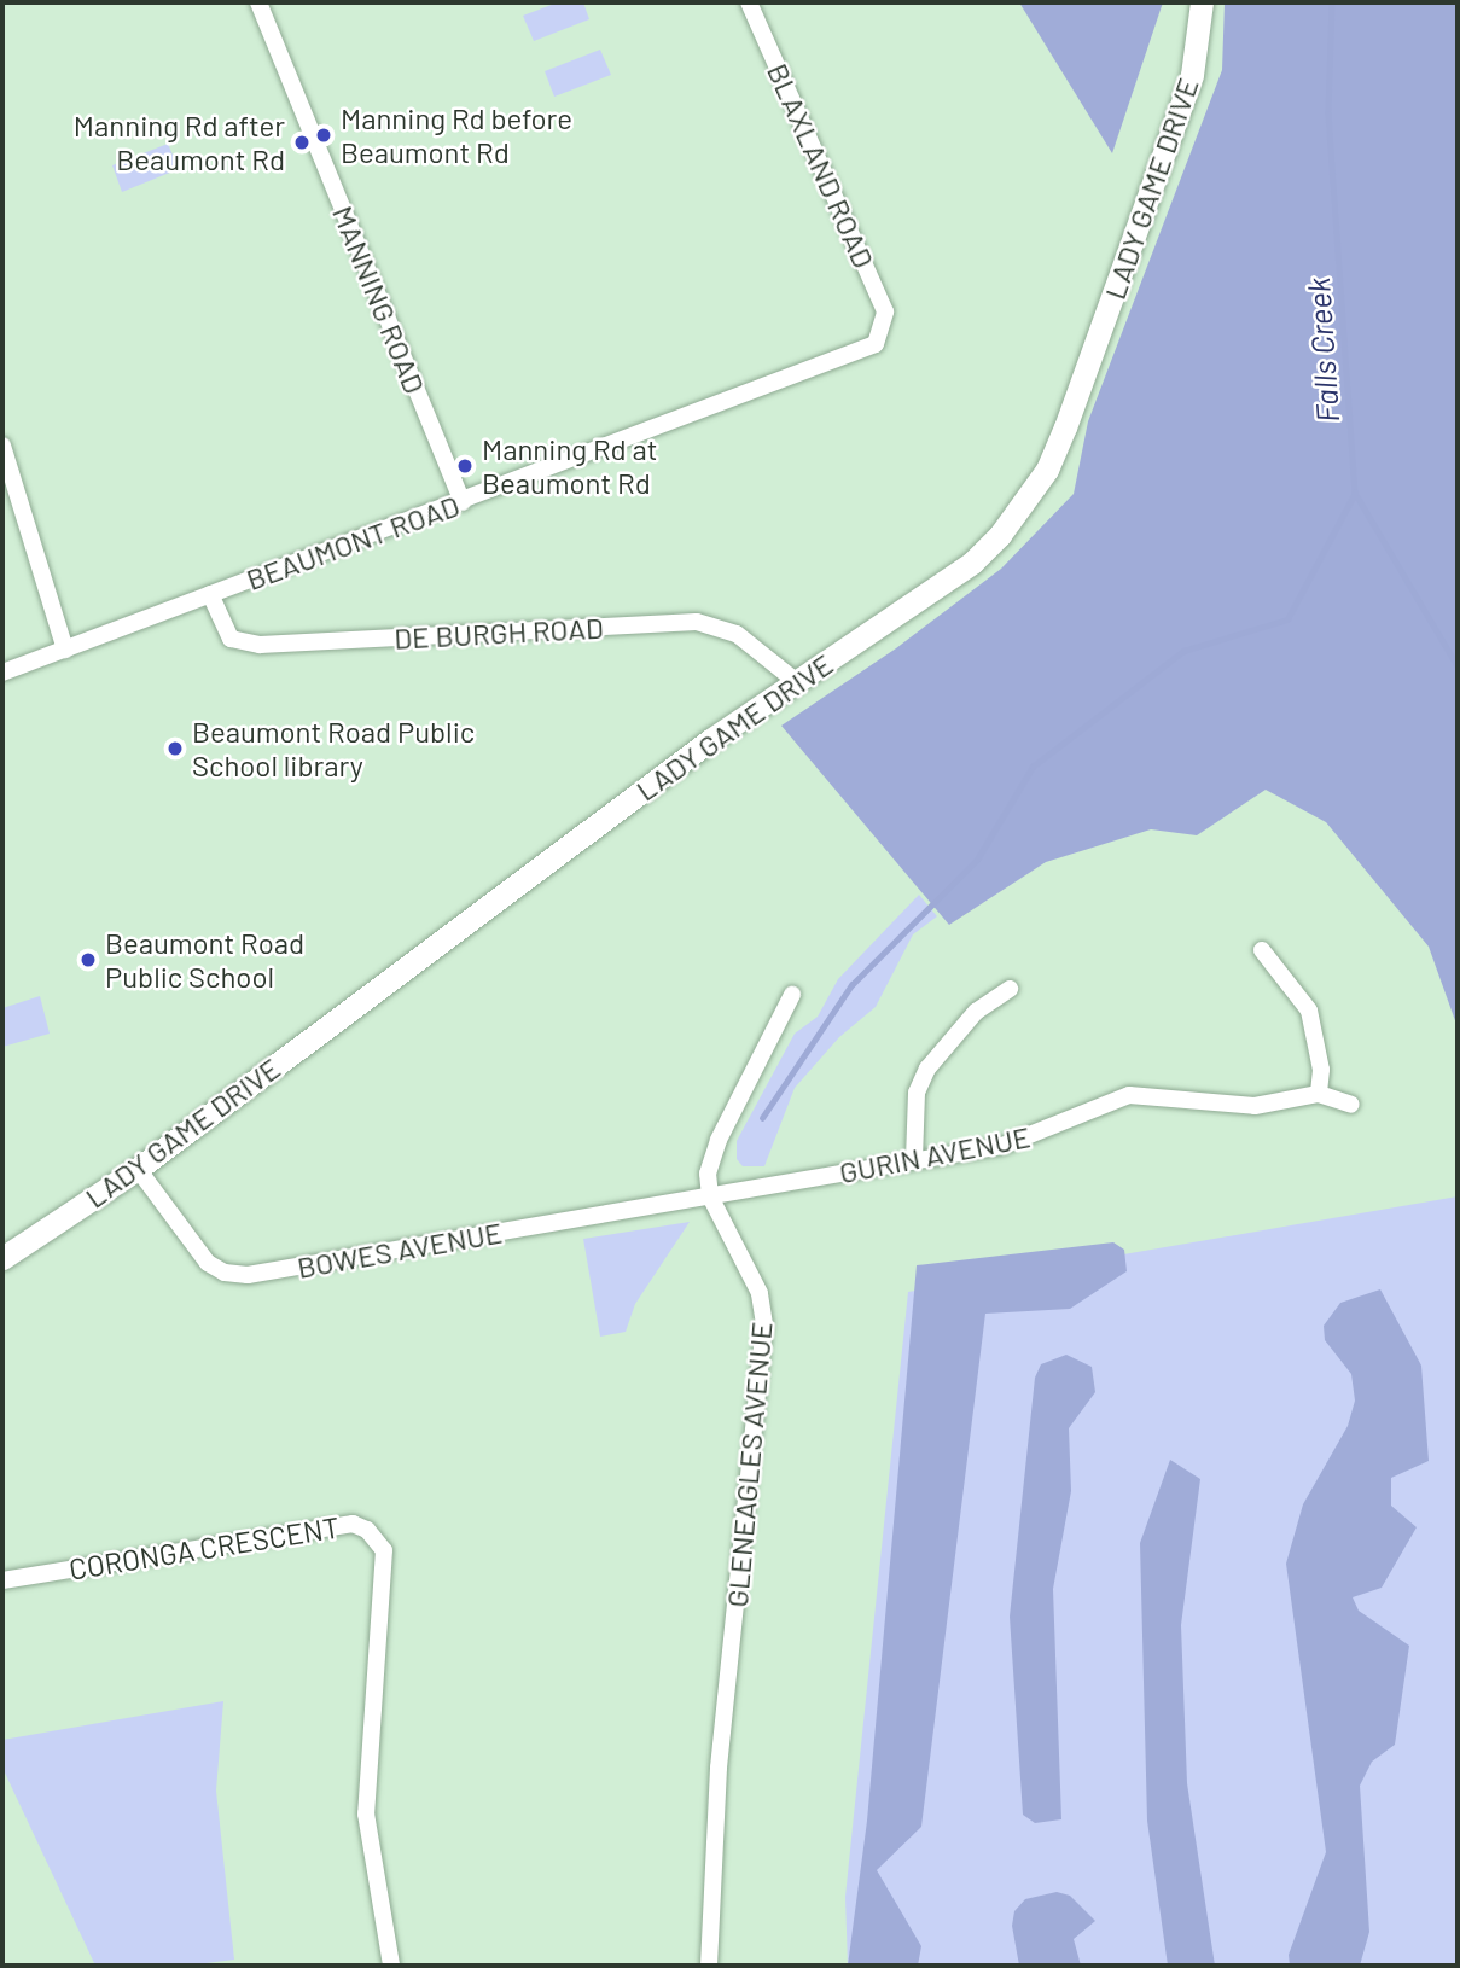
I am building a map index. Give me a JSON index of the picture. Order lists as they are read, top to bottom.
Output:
{
  "streets": {
    "main road": ["LADY GAME DRIVE"],
    "street": [
      "BLAXLAND ROAD",
      "MANNING ROAD",
      "BEAUMONT ROAD",
      "DE BURGH ROAD",
      "GURIN AVENUE",
      "BOWES AVENUE",
      "GLENEAGLES AVENUE",
      "CORONGA CRESCENT"
    ]
  },
  "crossings": [
    ["BLAXLAND ROAD", "BEAUMONT ROAD"],
    ["LADY GAME DRIVE", "DE BURGH ROAD"],
    ["LADY GAME DRIVE", "BOWES AVENUE"],
    ["MANNING ROAD", "BEAUMONT ROAD"],
    ["BEAUMONT ROAD", "DE BURGH ROAD"],
    ["GURIN AVENUE", "BOWES AVENUE"],
    ["GURIN AVENUE", "GLENEAGLES AVENUE"],
    ["BOWES AVENUE", "GLENEAGLES AVENUE"]
  ],
  "water": ["Falls Creek"],
  "places": [
    "Manning Rd before Beaumont Rd",
    "Manning Rd after Beaumont Rd",
    "Manning Rd at Beaumont Rd",
    "Beaumont Road Public School library",
    "Beaumont Road Public School"
  ]
}
